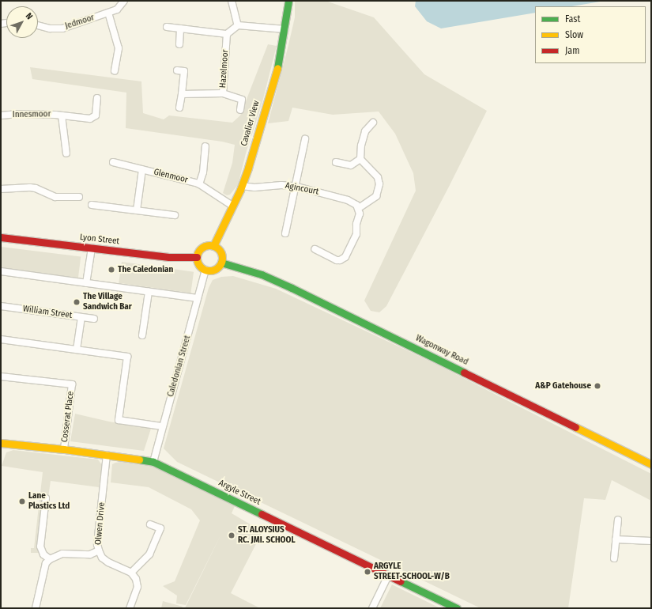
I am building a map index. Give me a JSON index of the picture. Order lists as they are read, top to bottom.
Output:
{
  "streets": {
    "main road": [
      "Cavalier View",
      "Lyon Street",
      "Wagonway Road",
      "Argyle Street"
    ],
    "street": [
      "Jedmoor",
      "Hazelmoor",
      "Innesmoor",
      "Glenmoor",
      "Agincourt",
      "William Street",
      "Caledonian Street",
      "Cosserat Place",
      "Olwen Drive"
    ]
  },
  "crossings": [
    ["Cavalier View", "Glenmoor"],
    ["Cavalier View", "Agincourt"],
    ["Cavalier View", "Lyon Street"],
    ["Cavalier View", "Wagonway Road"],
    ["Cavalier View", "Caledonian Street"],
    ["Lyon Street", "Wagonway Road"],
    ["Lyon Street", "Caledonian Street"],
    ["Wagonway Road", "Caledonian Street"],
    ["Caledonian Street", "Argyle Street"],
    ["Cosserat Place", "Argyle Street"],
    ["Argyle Street", "Olwen Drive"]
  ],
  "places": [
    "The Caledonian",
    "The Village Sandwich Bar",
    "A&P Gatehouse",
    "Lane Plastics Ltd",
    "ST. ALOYSIUS RC. JMI. SCHOOL",
    "ARGYLE STREET-SCHOOL-W/B"
  ],
  "legend": ["Fast", "Slow", "Jam"],
  "north": "top right"
}
